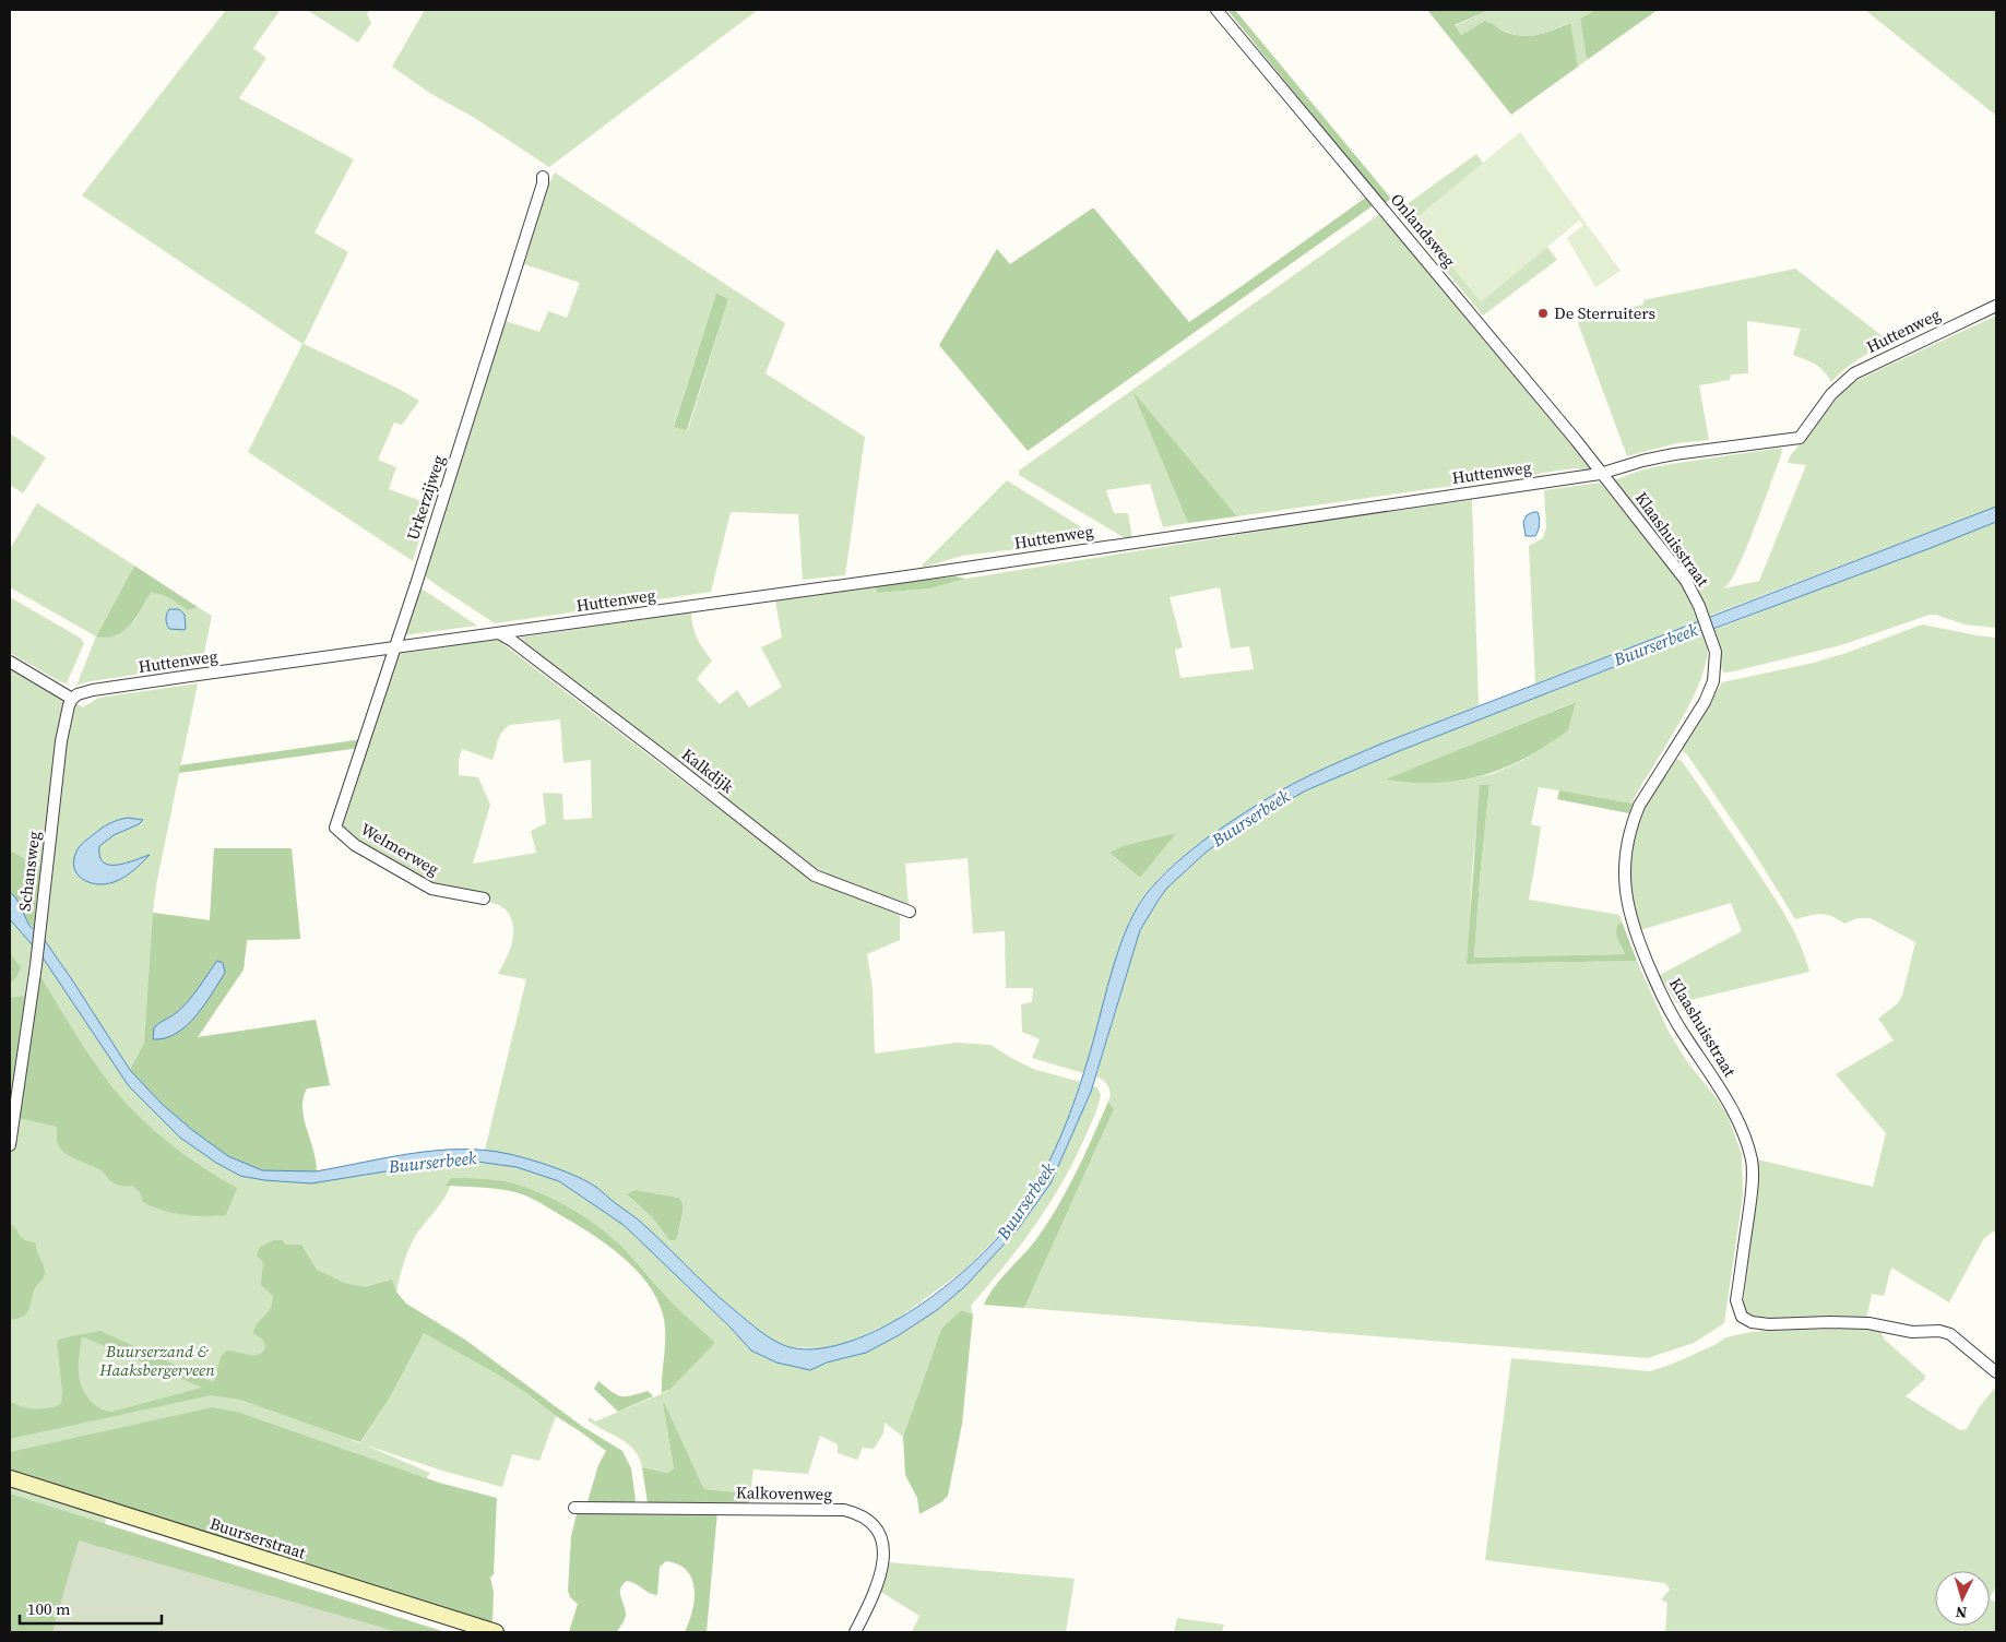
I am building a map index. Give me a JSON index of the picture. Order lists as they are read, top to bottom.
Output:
{
  "streets": {
    "main road": ["Buurserstraat"],
    "street": [
      "Onlandsweg",
      "Huttenweg",
      "Urkerzijweg",
      "Klaashuisstraat",
      "Kalkdijk",
      "Welmerweg",
      "Schansweg",
      "Kalkovenweg"
    ]
  },
  "crossings": [
    ["Onlandsweg", "Huttenweg"],
    ["Onlandsweg", "Klaashuisstraat"],
    ["Huttenweg", "Urkerzijweg"],
    ["Huttenweg", "Klaashuisstraat"],
    ["Huttenweg", "Kalkdijk"],
    ["Huttenweg", "Schansweg"],
    ["Urkerzijweg", "Welmerweg"]
  ],
  "water": ["Buurserbeek"],
  "parks": ["Buurserzand & Haaksbergerveen"],
  "places": ["De Sterruiters"],
  "scale_bar": "100 m",
  "north": "bottom"
}
